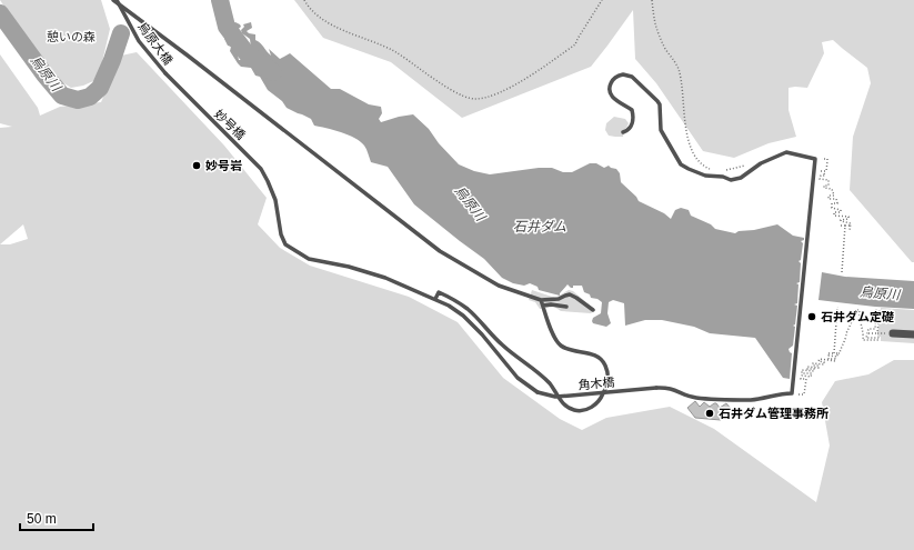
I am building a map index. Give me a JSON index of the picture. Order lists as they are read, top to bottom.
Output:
{
  "streets": {
    "lane": ["烏原大橋", "妙号橋", "角木橋"]
  },
  "crossings": [
    ["烏原大橋", "妙号橋"],
    ["妙号橋", "角木橋"]
  ],
  "water": ["烏原川", "石井ダム"],
  "parks": ["憩いの森"],
  "places": ["妙号岩", "石井ダム定礎", "石井ダム管理事務所"],
  "scale_bar": "50 m"
}
